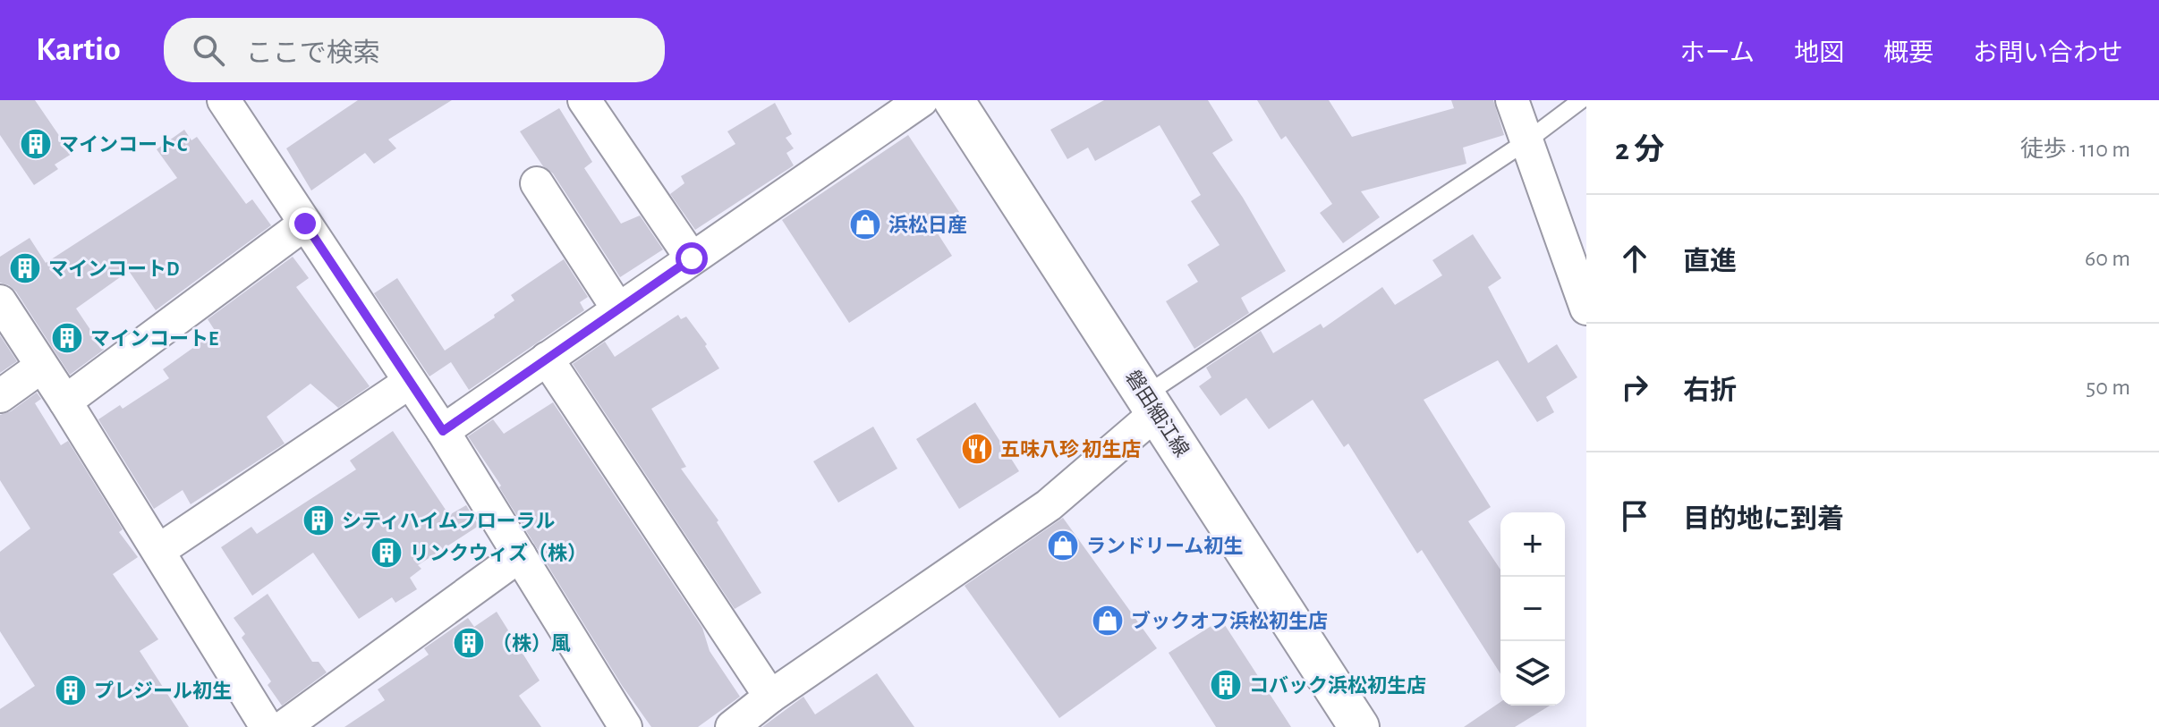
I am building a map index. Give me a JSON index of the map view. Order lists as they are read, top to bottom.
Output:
{
  "streets": {
    "main road": ["磐田細江線"]
  },
  "places": {
    "building": [
      "マインコートC",
      "マインコートD",
      "マインコートE",
      "シティハイムフローラル",
      "リンクウィズ（株）",
      "（株）風",
      "コバック浜松初生店",
      "プレジール初生"
    ],
    "shop": ["浜松日産", "ランドリーム初生", "ブックオフ浜松初生店"],
    "restaurant": ["五味八珍 初生店"]
  },
  "page": {
    "header": "Kartio",
    "search": "ここで検索",
    "nav": [
      "ホーム",
      "地図",
      "概要",
      "お問い合わせ"
    ],
    "heading": ["2 分", "徒歩 · 110 m"],
    "list": [
      ["直進", "60 m"],
      ["右折", "50 m"],
      "目的地に到着"
    ],
    "map_buttons": ["+", "−"]
  }
}
